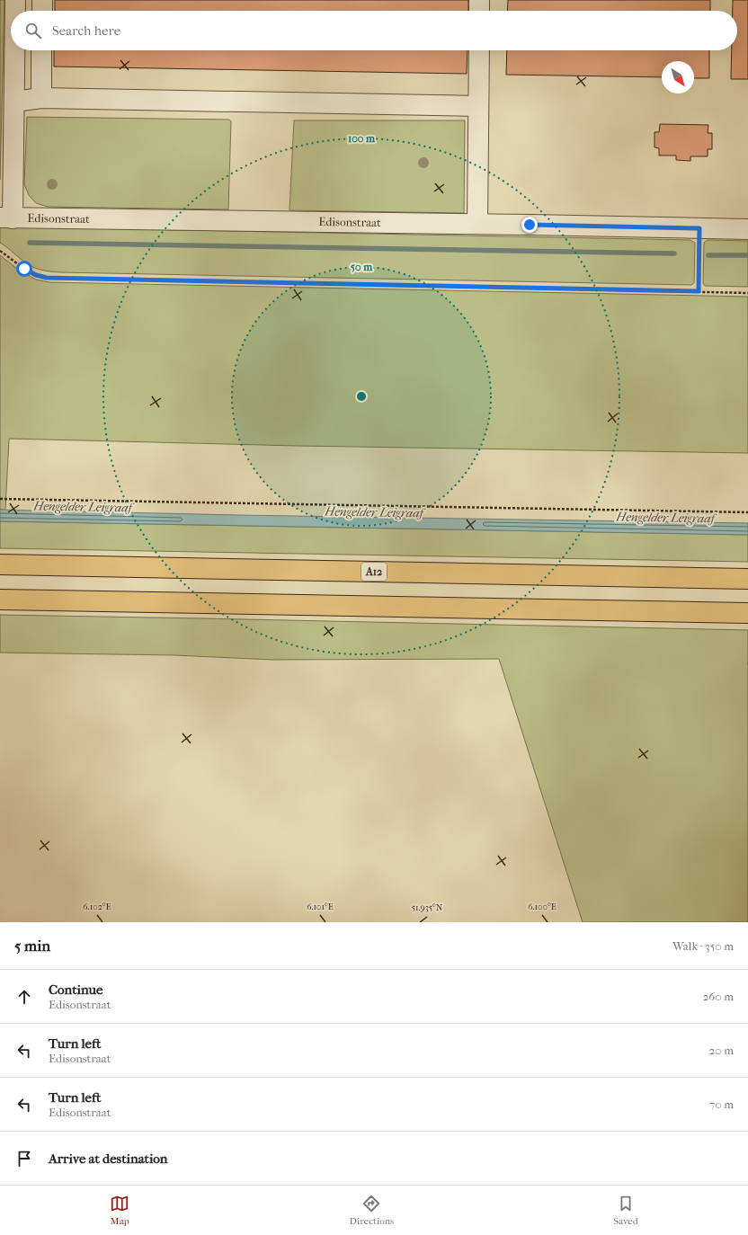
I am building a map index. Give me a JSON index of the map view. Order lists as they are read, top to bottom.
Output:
{
  "streets": {
    "highway": ["A12"],
    "street": ["Edisonstraat"]
  },
  "water": ["Hengelder Leigraaf"],
  "north": "bottom right",
  "page": {
    "search": "Search here",
    "heading": ["5 min", "Walk · 350 m"],
    "list": [
      ["Continue", "Edisonstraat", "260 m"],
      ["Turn left", "Edisonstraat", "20 m"],
      ["Turn left", "Edisonstraat", "70 m"],
      "Arrive at destination"
    ],
    "nav": ["Map", "Directions", "Saved"]
  },
  "coordinates": [
    "6.102°E",
    "6.101°E",
    "6.100°E",
    "51.935°N"
  ],
  "rings": ["100 m", "50 m"]
}
